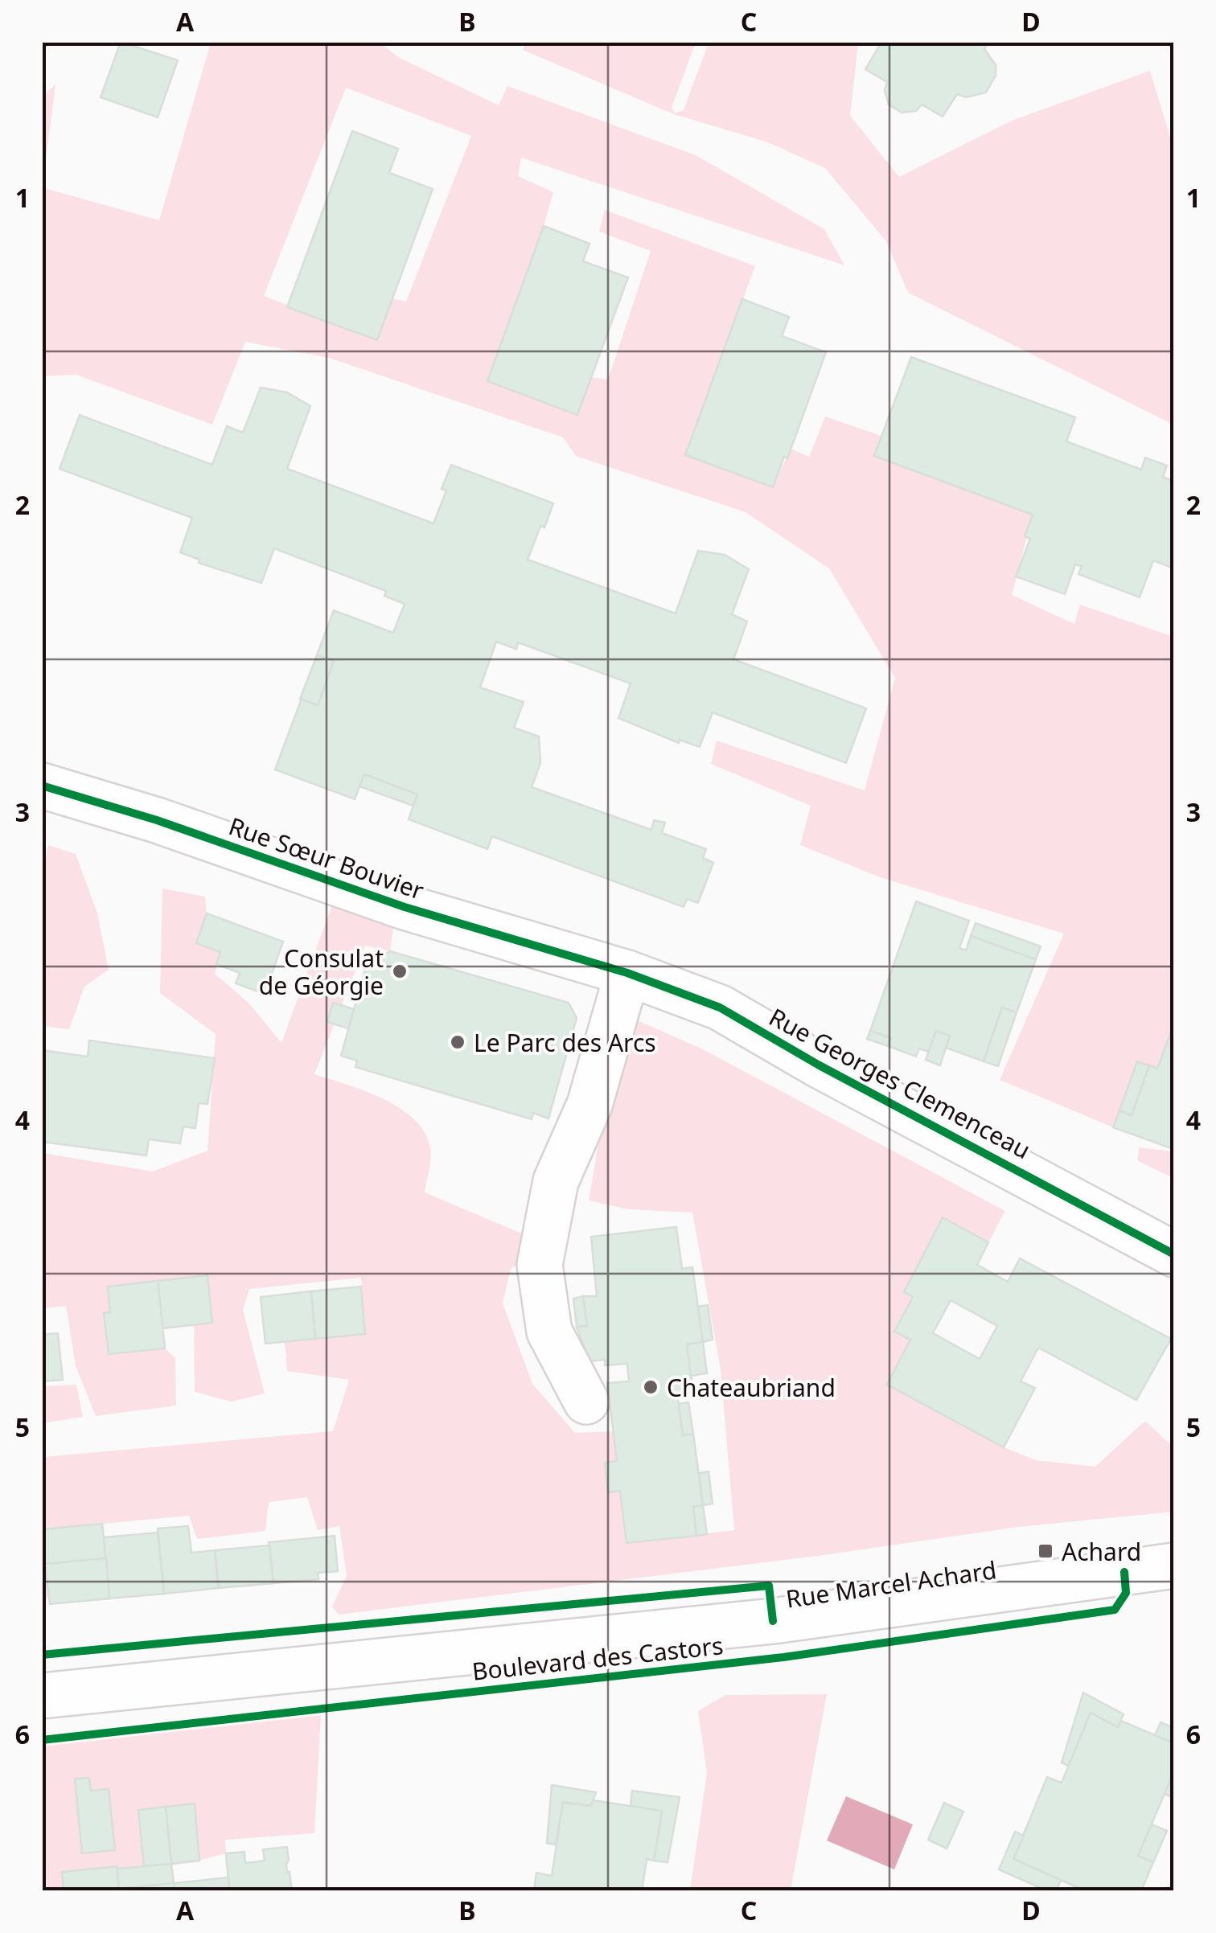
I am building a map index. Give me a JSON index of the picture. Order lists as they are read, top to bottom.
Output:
{
  "streets": {
    "street": ["Rue Sœur Bouvier", "Rue Georges Clemenceau", "Rue Marcel Achard"],
    "cycle path": ["Boulevard des Castors"]
  },
  "crossings": [
    ["Rue Sœur Bouvier", "Rue Georges Clemenceau"]
  ],
  "places": {
    "other": ["Consulat de Géorgie", "Le Parc des Arcs", "Chateaubriand"],
    "transit": ["Achard"]
  },
  "grid": {
    "columns": [
      "A",
      "B",
      "C",
      "D"
    ],
    "rows": [
      "1",
      "2",
      "3",
      "4",
      "5",
      "6"
    ]
  }
}
